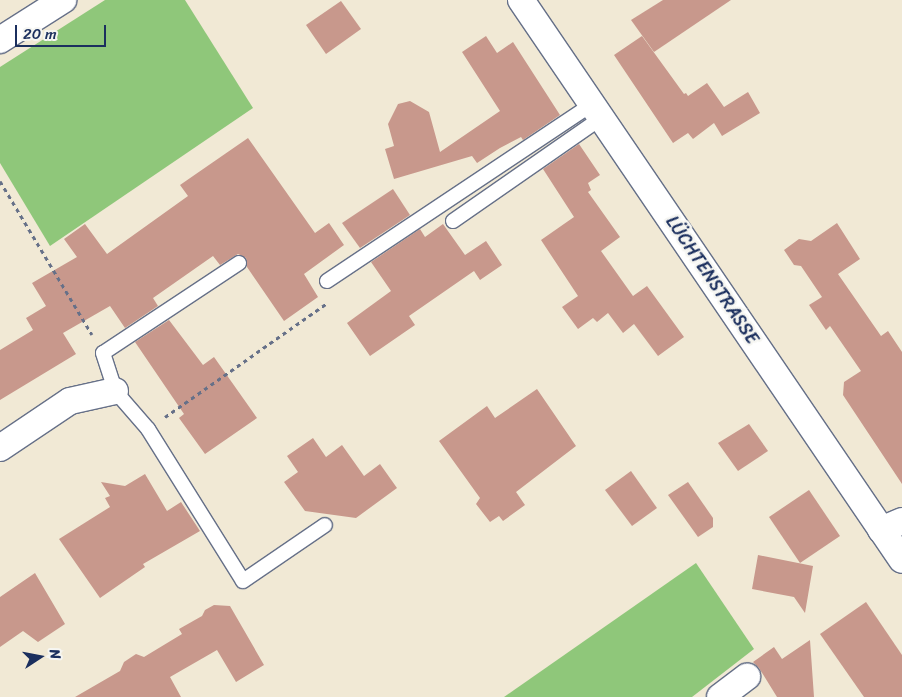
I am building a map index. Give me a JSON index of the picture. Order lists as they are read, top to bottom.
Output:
{
  "streets": {
    "street": ["LÜCHTENSTRASSE"]
  },
  "scale_bar": "20 m",
  "north": "right"
}
